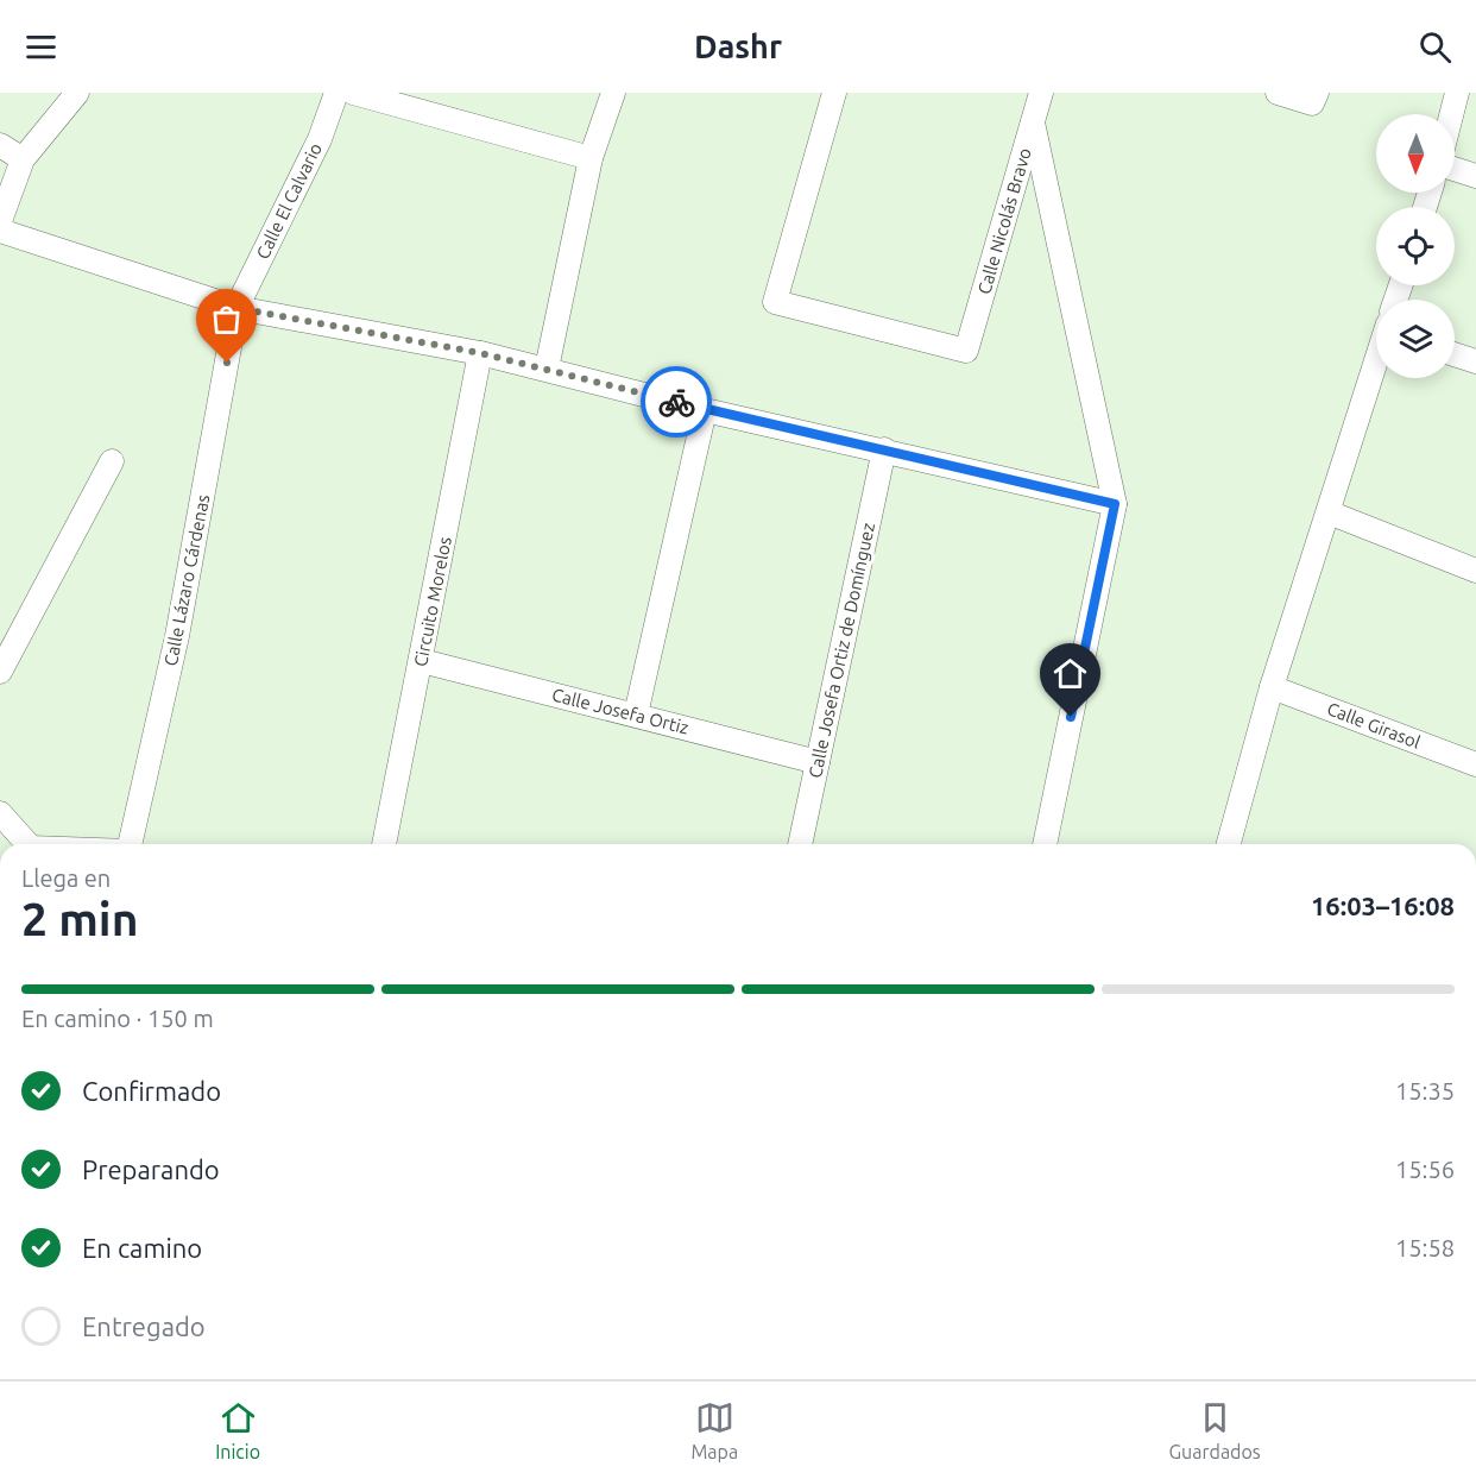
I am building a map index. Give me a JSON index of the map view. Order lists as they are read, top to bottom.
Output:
{
  "streets": {
    "street": [
      "Calle El Calvario",
      "Calle Nicolás Bravo",
      "Calle Lázaro Cárdenas",
      "Circuito Morelos",
      "Calle Josefa Ortiz de Domínguez",
      "Calle Josefa Ortiz",
      "Calle Girasol"
    ]
  },
  "crossings": [
    ["Calle El Calvario", "Calle Lázaro Cárdenas"],
    ["Circuito Morelos", "Calle Josefa Ortiz"],
    ["Calle Josefa Ortiz de Domínguez", "Calle Josefa Ortiz"]
  ],
  "north": "bottom",
  "page": {
    "header": "Dashr",
    "heading": ["2 min", "Llega en", "16:03–16:08"],
    "bar": "En camino · 150 m",
    "list": [
      ["Confirmado", "15:35"],
      ["Preparando", "15:56"],
      ["En camino", "15:58"],
      "Entregado"
    ],
    "tabs": ["Inicio", "Mapa", "Guardados"]
  }
}
